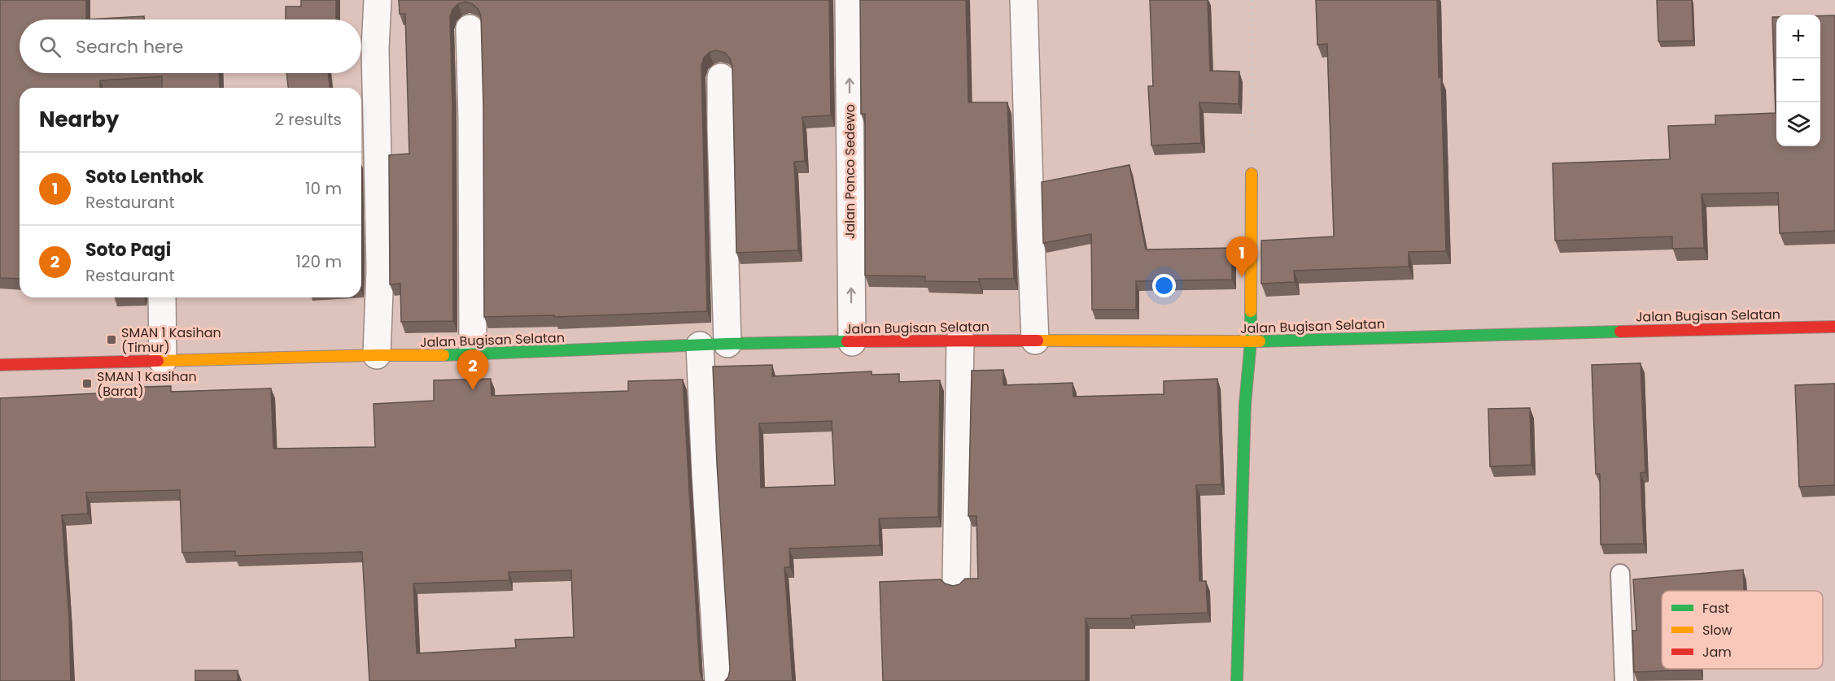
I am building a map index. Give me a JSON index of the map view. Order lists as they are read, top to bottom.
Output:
{
  "streets": {
    "street": ["Jalan Ponco Sedewo", "Jalan Bugisan Selatan"]
  },
  "crossings": [
    ["Jalan Ponco Sedewo", "Jalan Bugisan Selatan"]
  ],
  "places": {
    "transit": ["SMAN 1 Kasihan (Timur)", "SMAN 1 Kasihan (Barat)"]
  },
  "legend": ["Fast", "Slow", "Jam"],
  "page": {
    "map_buttons": ["+", "−"],
    "search": "Search here",
    "heading": ["Nearby", "2 results"],
    "list": [
      {
        "mark": "1",
        "name": "Soto Lenthok",
        "note": "Restaurant",
        "value": "10 m"
      },
      {
        "mark": "2",
        "name": "Soto Pagi",
        "note": "Restaurant",
        "value": "120 m"
      }
    ],
    "pins": ["1", "2"]
  }
}
